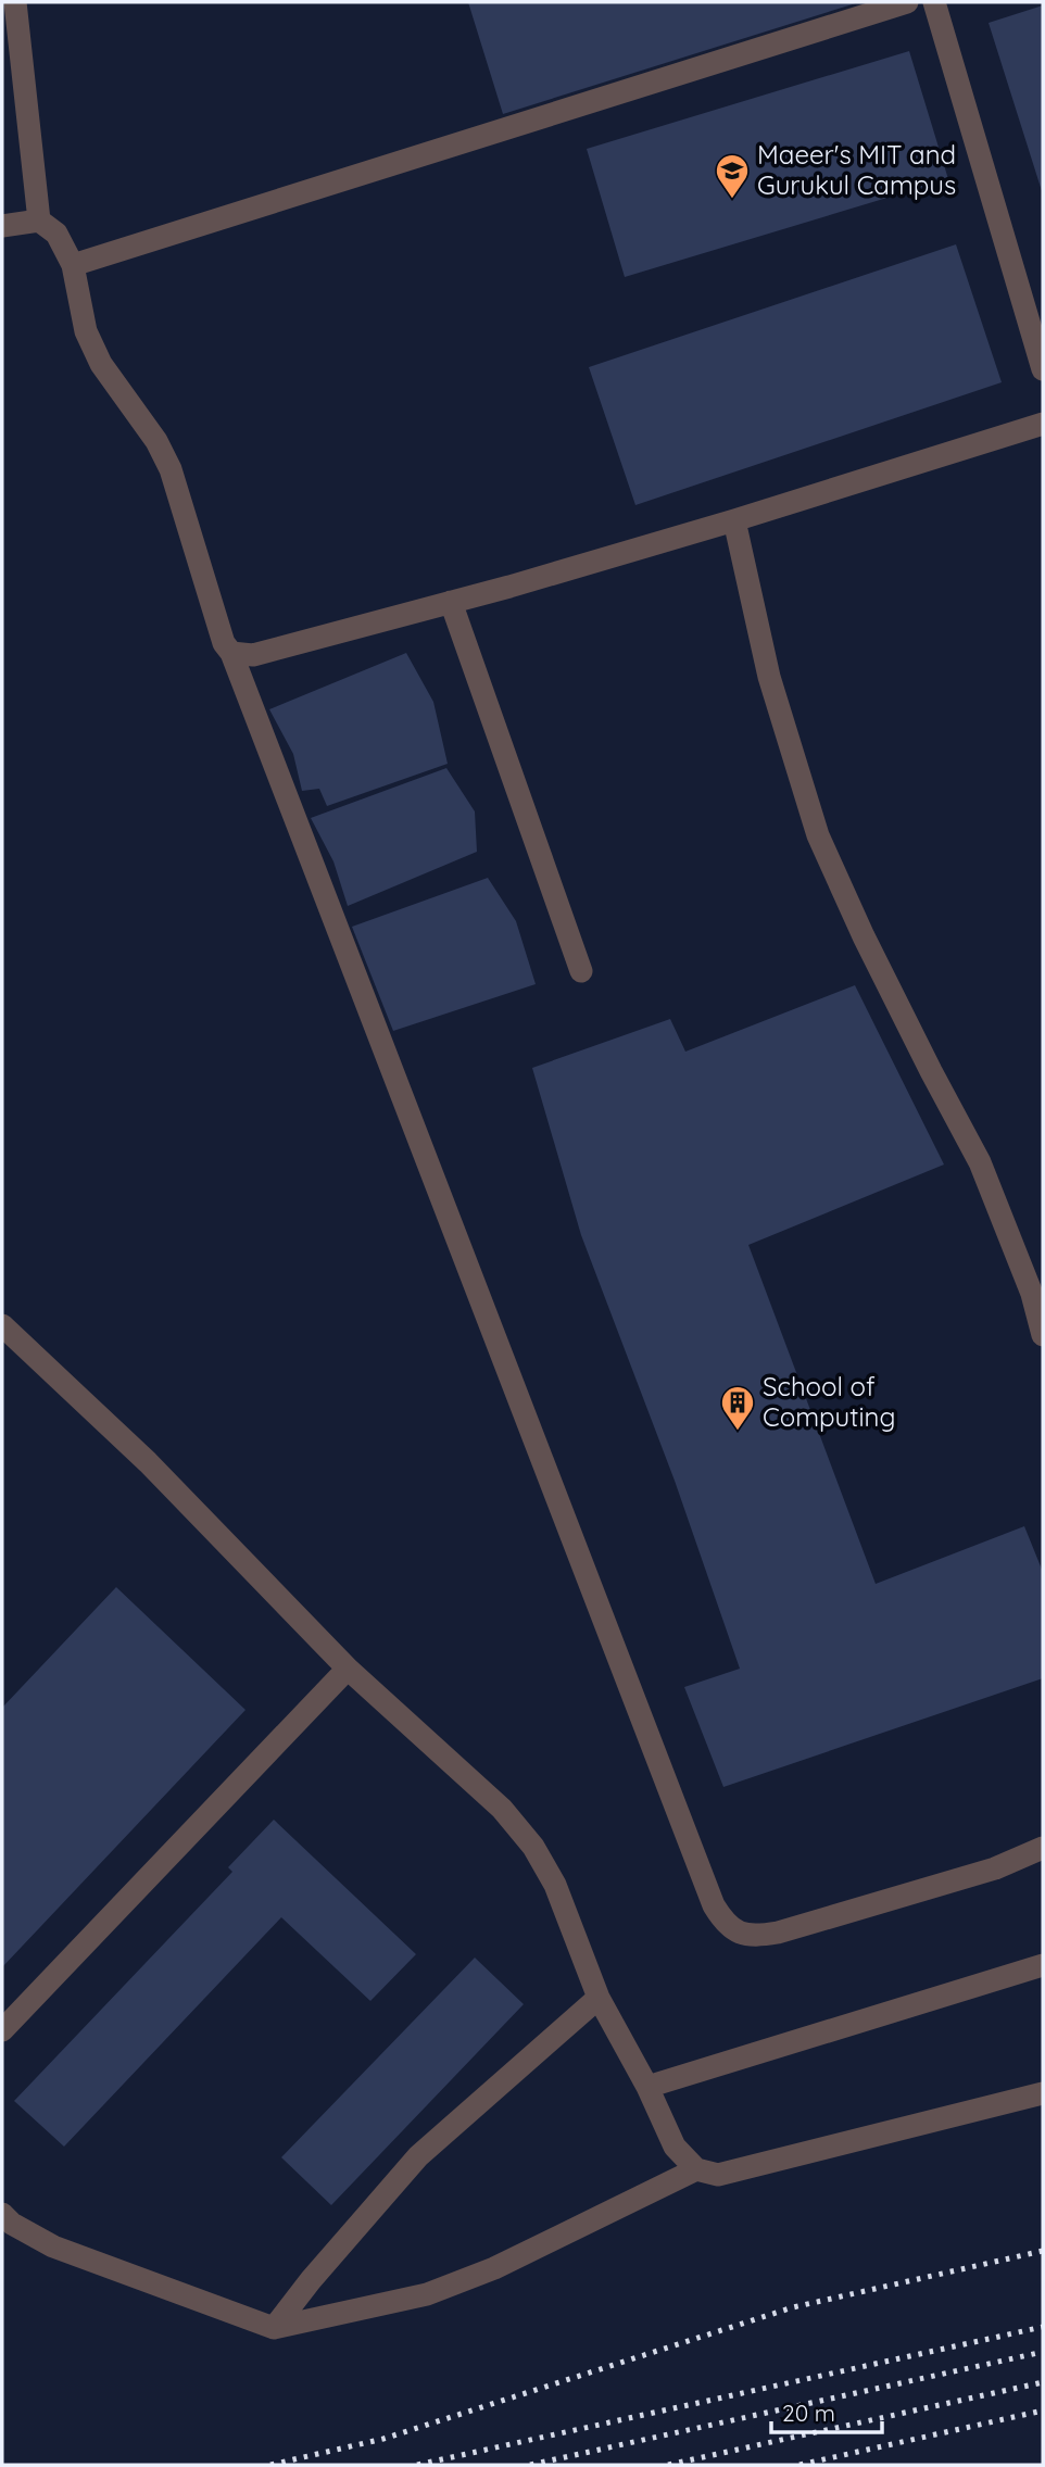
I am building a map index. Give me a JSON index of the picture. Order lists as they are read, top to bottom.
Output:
{
  "places": {
    "school or university": ["Maeer's MIT and Gurukul Campus"],
    "building": ["School of Computing"]
  },
  "scale_bar": "20 m"
}
